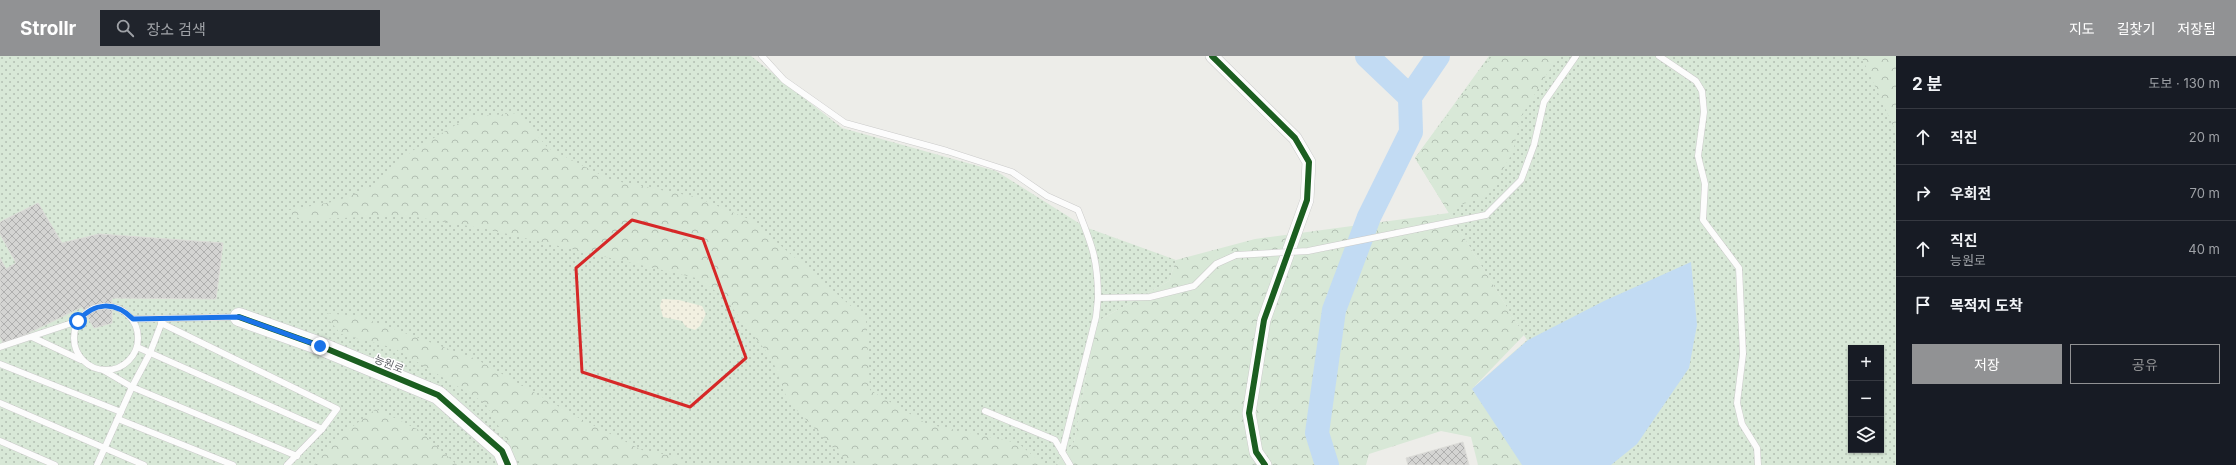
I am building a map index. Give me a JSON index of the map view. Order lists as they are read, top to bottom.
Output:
{
  "streets": {
    "street": ["능원로"]
  },
  "page": {
    "header": "Strollr",
    "search": "장소 검색",
    "nav": ["지도", "길찾기", "저장됨"],
    "heading": ["2 분", "도보 · 130 m"],
    "list": [
      ["직진", "20 m"],
      ["우회전", "70 m"],
      ["직진", "능원로", "40 m"],
      "목적지 도착"
    ],
    "buttons": ["저장", "공유"],
    "map_buttons": ["+", "−"]
  }
}
